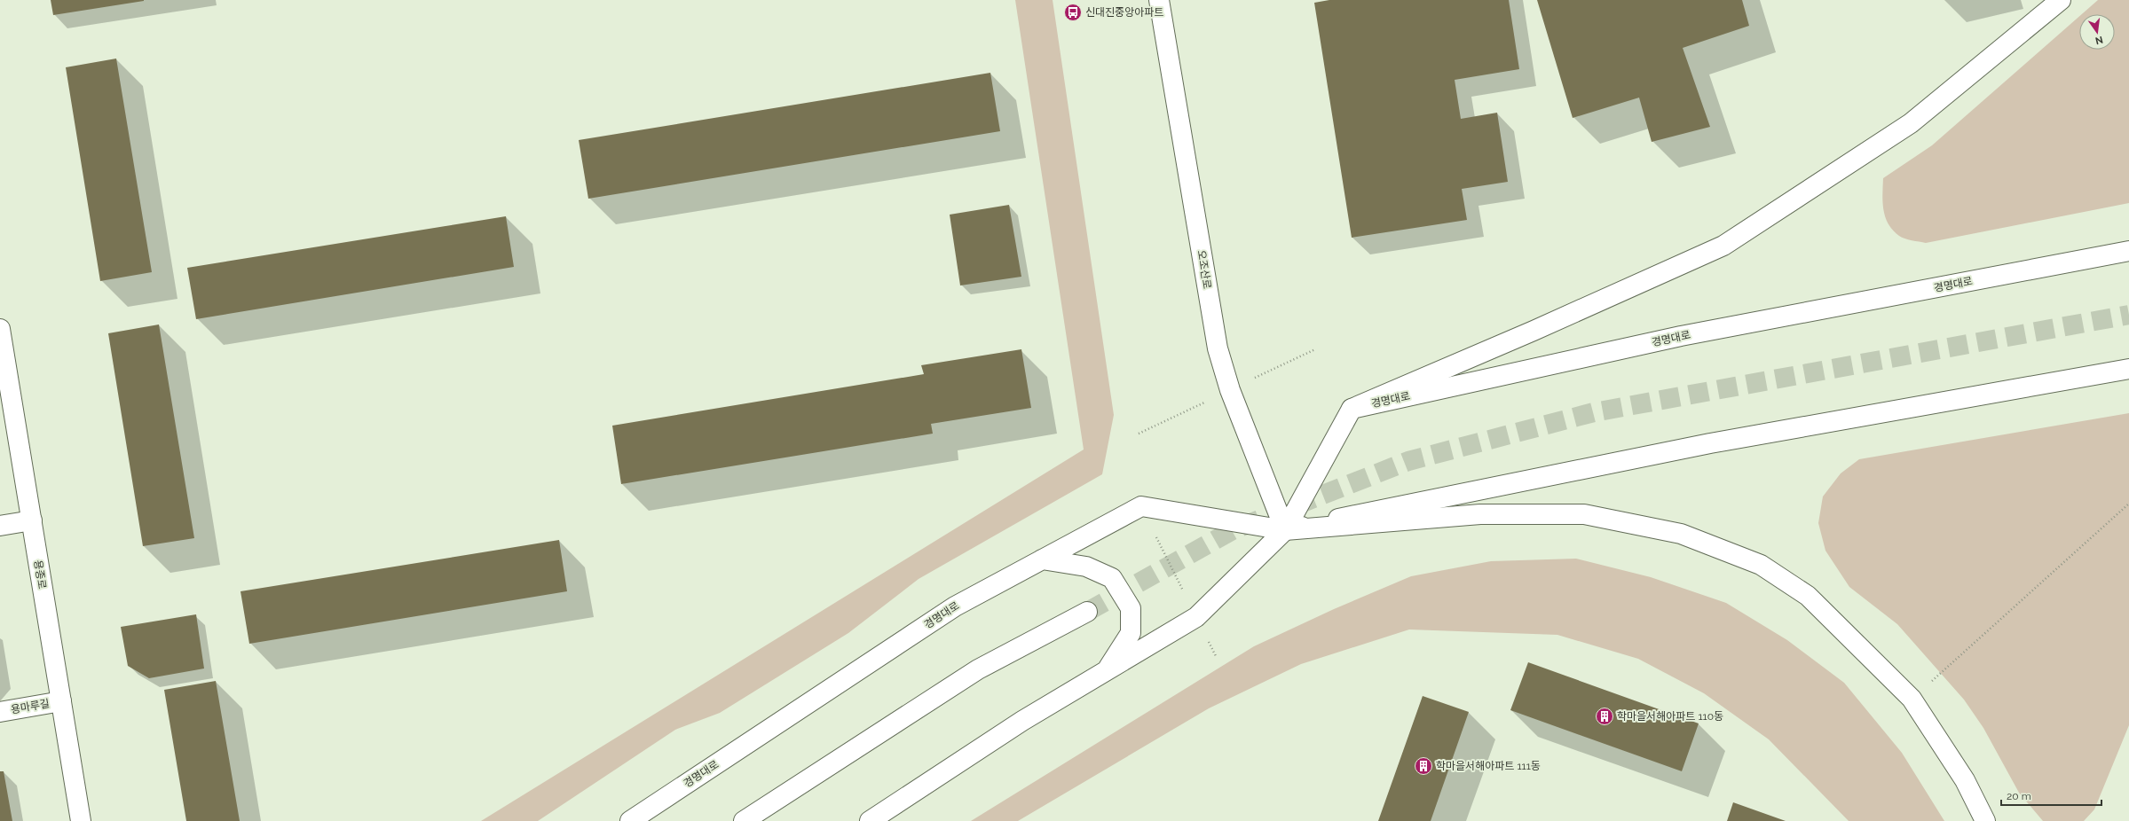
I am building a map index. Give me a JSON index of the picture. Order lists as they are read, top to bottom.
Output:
{
  "streets": {
    "street": [
      "오조산로",
      "경명대로",
      "용종로",
      "용마루길"
    ]
  },
  "crossings": [
    ["용종로", "용마루길"]
  ],
  "places": {
    "bus stop": ["신대진중앙아파트"],
    "building": ["학마을서해아파트 110동", "학마을서해아파트 111동"]
  },
  "scale_bar": "20 m",
  "north": "bottom"
}
